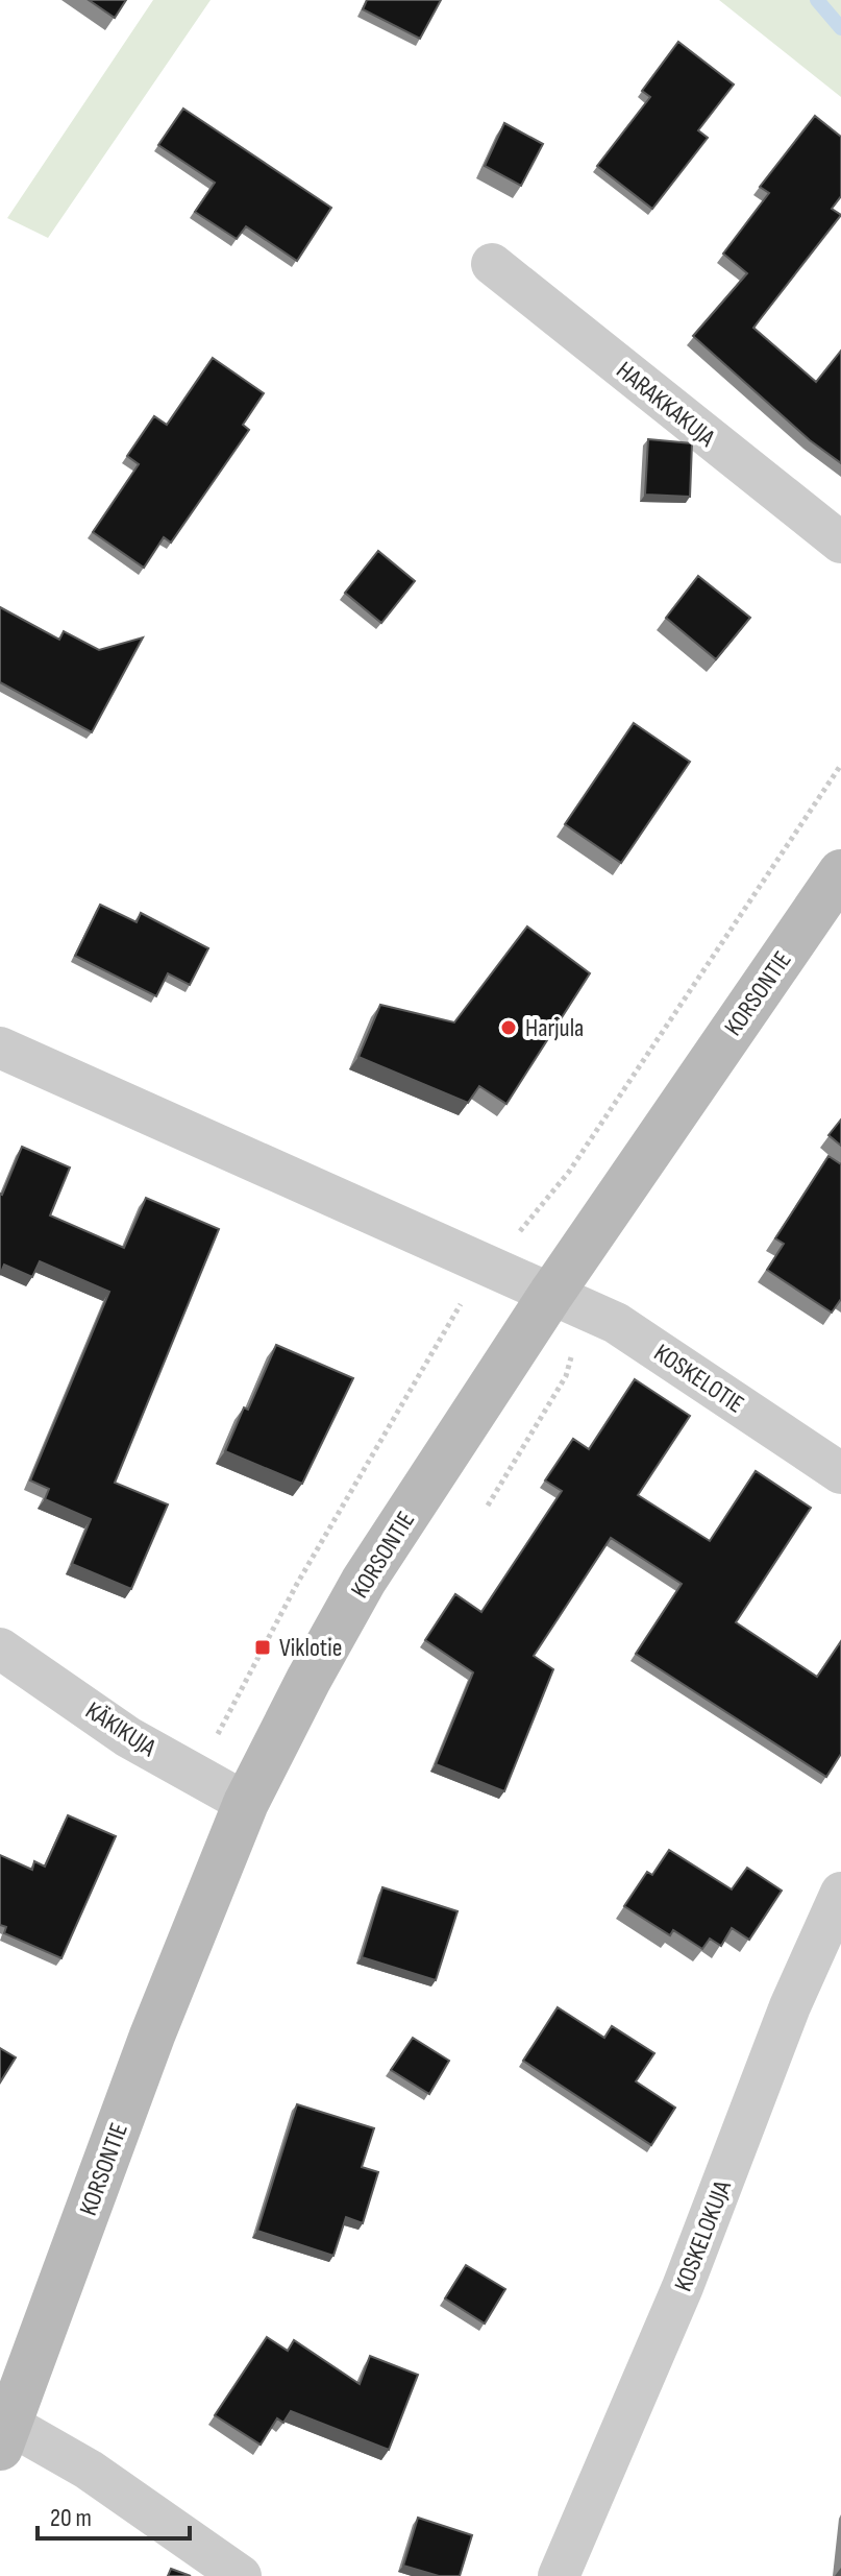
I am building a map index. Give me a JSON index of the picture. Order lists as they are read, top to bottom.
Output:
{
  "streets": {
    "main road": ["KORSONTIE"],
    "street": [
      "HARAKKAKUJA",
      "KOSKELOTIE",
      "KÄKIKUJA",
      "KOSKELOKUJA"
    ]
  },
  "crossings": [
    ["KORSONTIE", "KOSKELOTIE"],
    ["KORSONTIE", "KÄKIKUJA"]
  ],
  "places": {
    "other": ["Harjula"],
    "transit": ["Viklotie"]
  },
  "scale_bar": "20 m"
}
